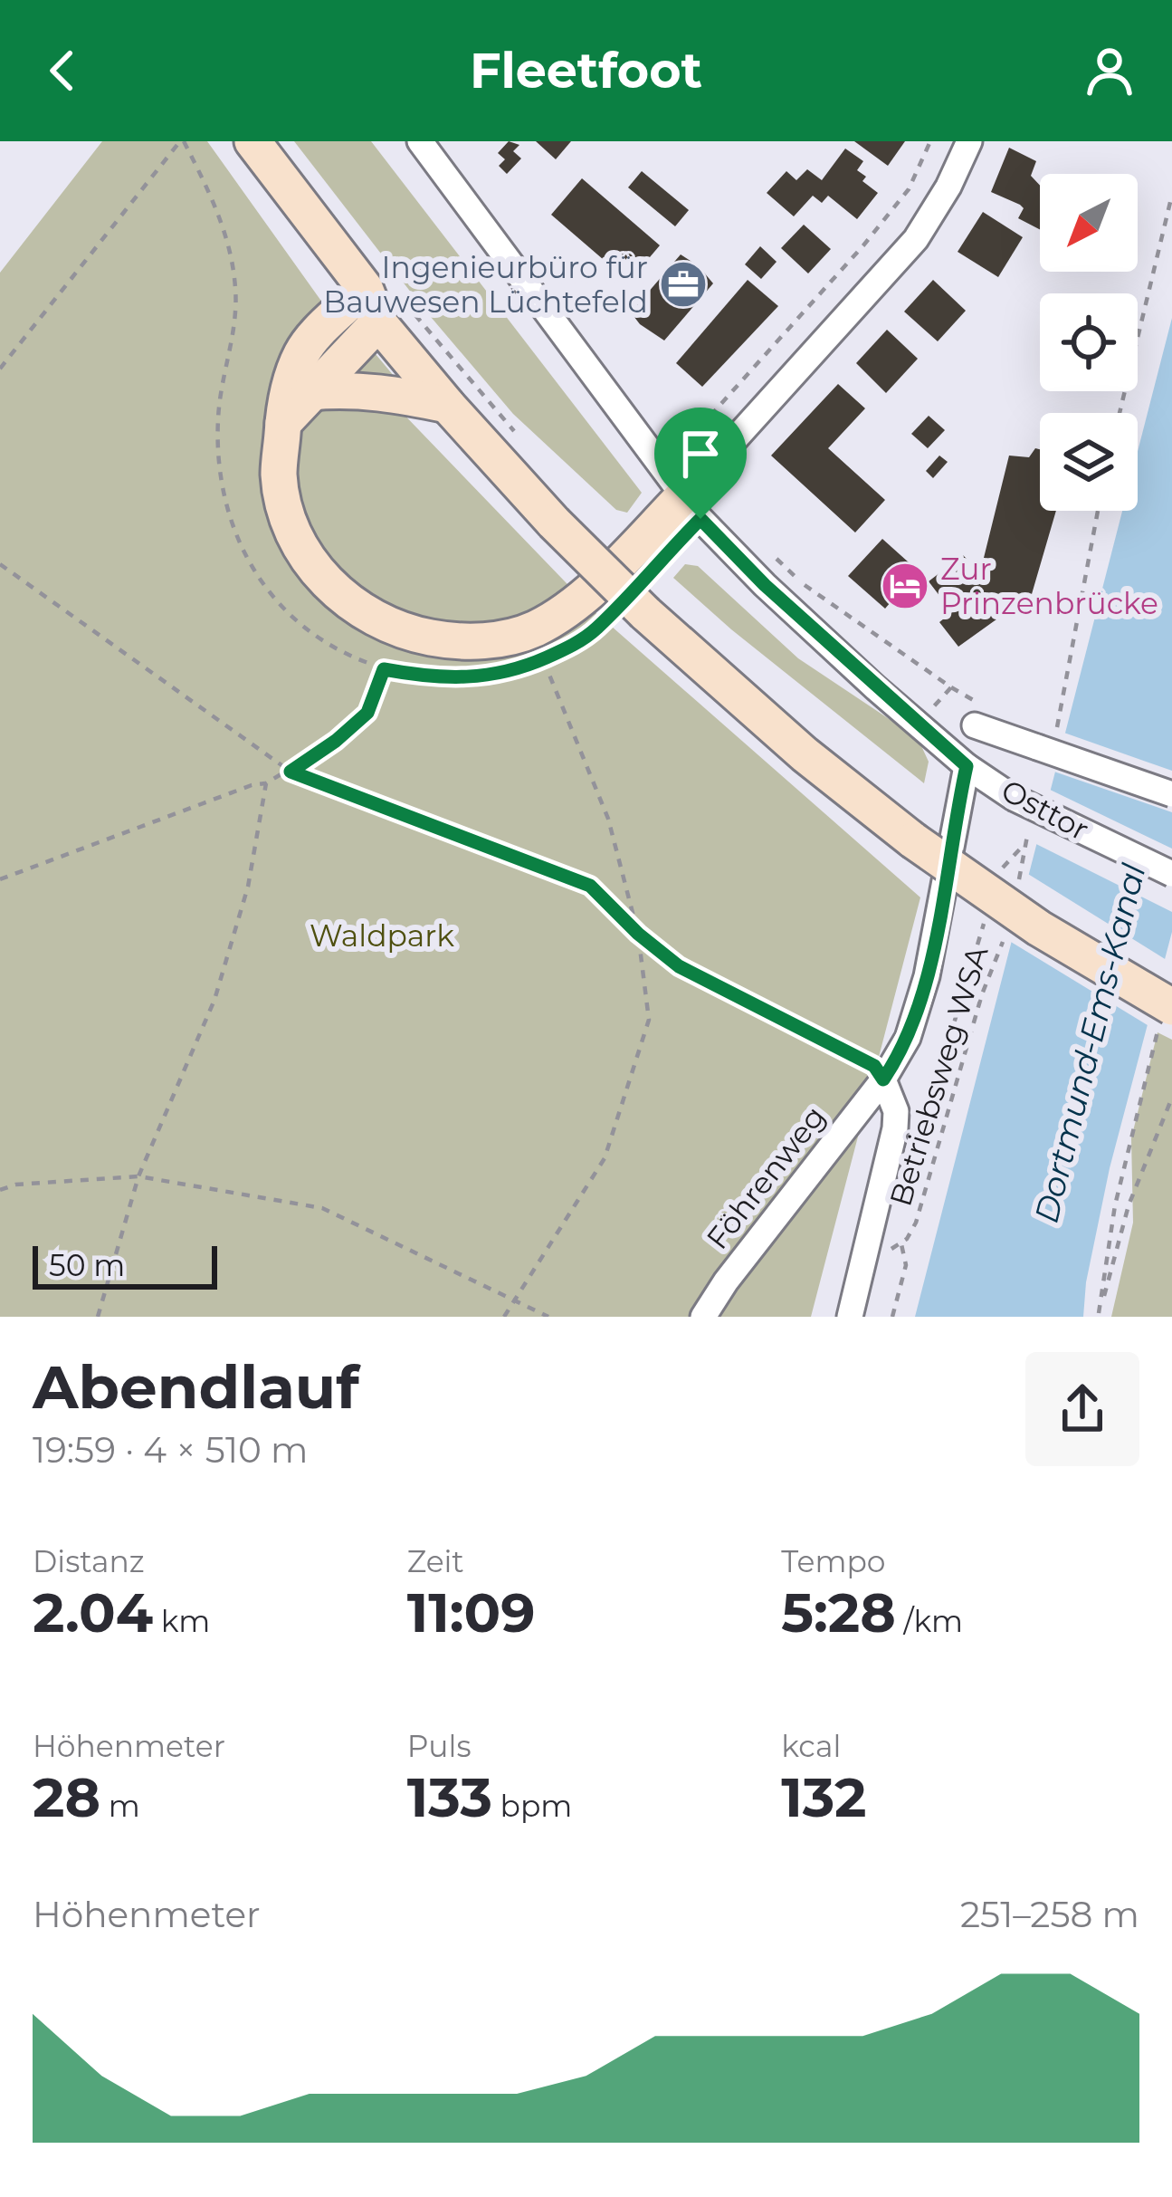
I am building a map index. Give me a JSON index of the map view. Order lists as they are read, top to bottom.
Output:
{
  "streets": {
    "street": ["Osttor", "Föhrenweg"],
    "path": ["Betriebsweg WSA"]
  },
  "crossings": [
    ["Osttor", "Föhrenweg"]
  ],
  "water": ["Dortmund-Ems-Kanal"],
  "parks": ["Waldpark"],
  "places": {
    "office": ["Ingenieurbüro für Bauwesen Lüchtefeld"],
    "hotel": ["Zur Prinzenbrücke"]
  },
  "scale_bar": "50 m",
  "north": "bottom left",
  "page": {
    "header": "Fleetfoot",
    "scale": "50 m",
    "heading": ["Abendlauf", "19:59 · 4 × 510 m"],
    "stats": [
      ["Distanz", "2.04 km"],
      ["Zeit", "11:09"],
      ["Tempo", "5:28 /km"],
      ["Höhenmeter", "28 m"],
      ["Puls", "133 bpm"],
      ["kcal", "132"]
    ],
    "chart": ["Höhenmeter", "251–258 m"]
  }
}
